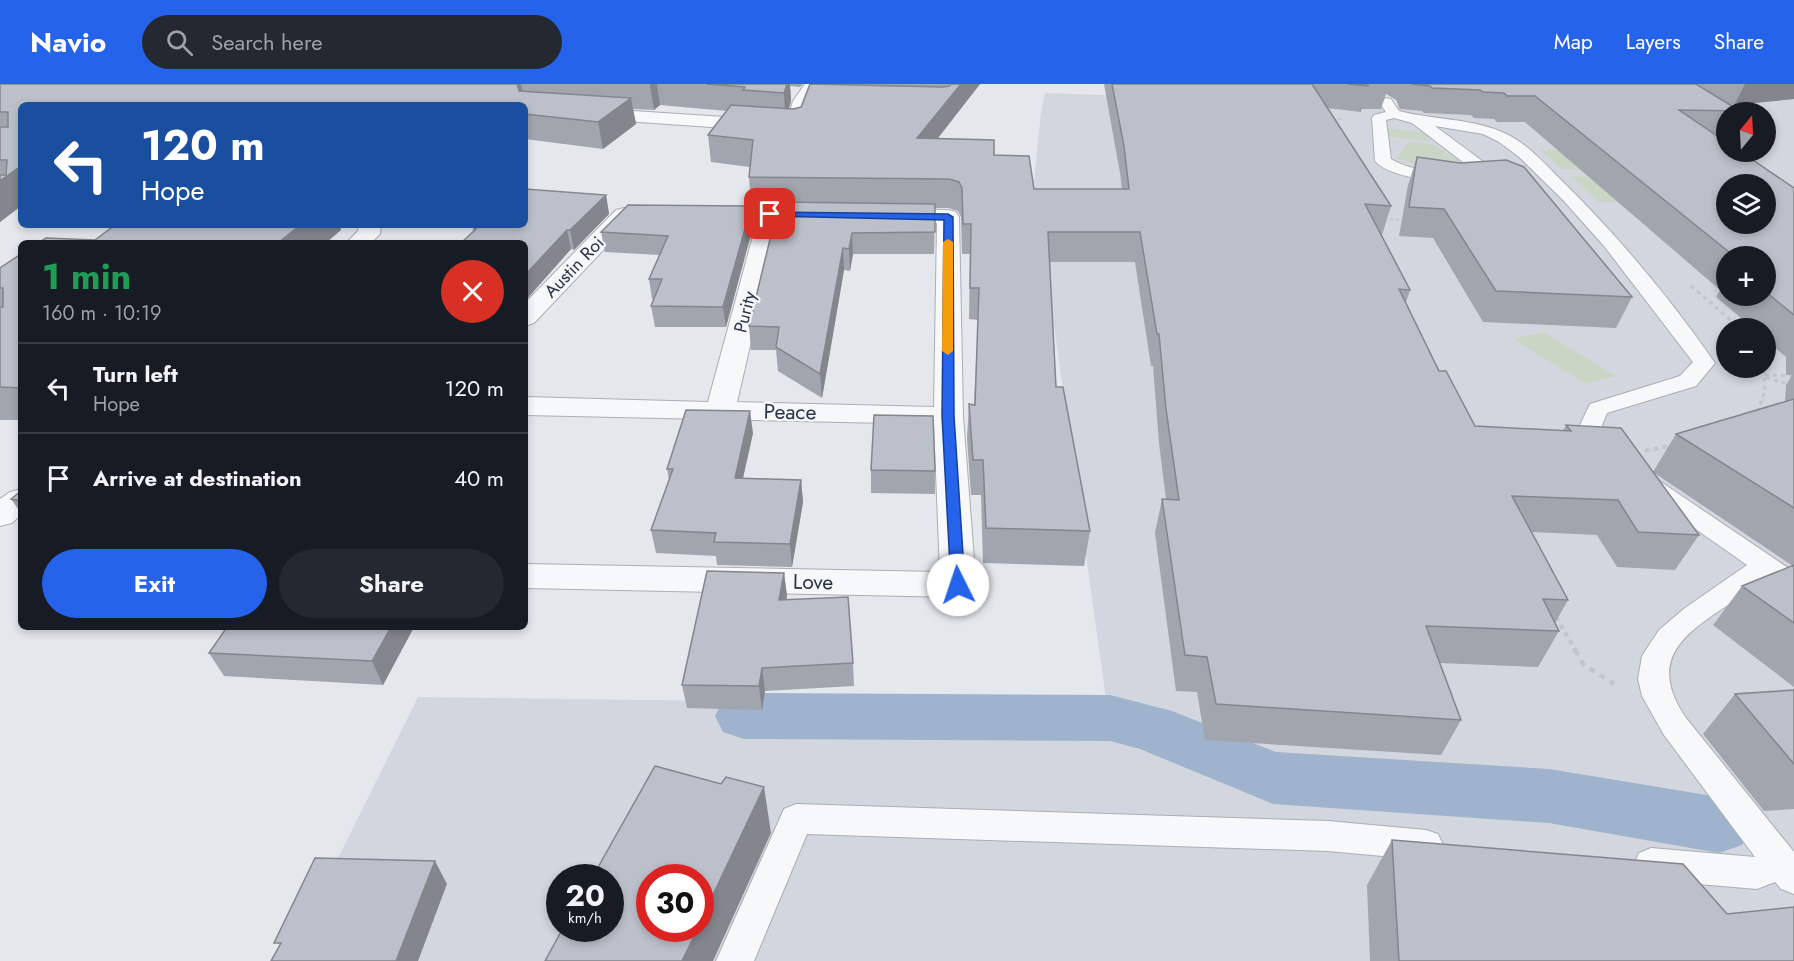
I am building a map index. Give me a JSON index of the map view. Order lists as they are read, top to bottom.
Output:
{
  "streets": {
    "street": [
      "Austin Roi",
      "Purity",
      "Peace",
      "Love"
    ]
  },
  "crossings": [
    ["Purity", "Peace"],
    ["Peace", "Love"]
  ],
  "north": "top",
  "page": {
    "header": "Navio",
    "search": "Search here",
    "nav": ["Map", "Layers", "Share"],
    "map_buttons": ["+", "−"],
    "turn": ["120 m", "Hope"],
    "heading": ["1 min", "160 m · 10:19"],
    "list": [
      {
        "name": "Turn left",
        "note": "Hope",
        "value": "120 m"
      },
      {
        "name": "Arrive at destination",
        "value": "40 m"
      }
    ],
    "buttons": ["Exit", "Share"],
    "speed": "20 km/h",
    "limit": "30"
  }
}
